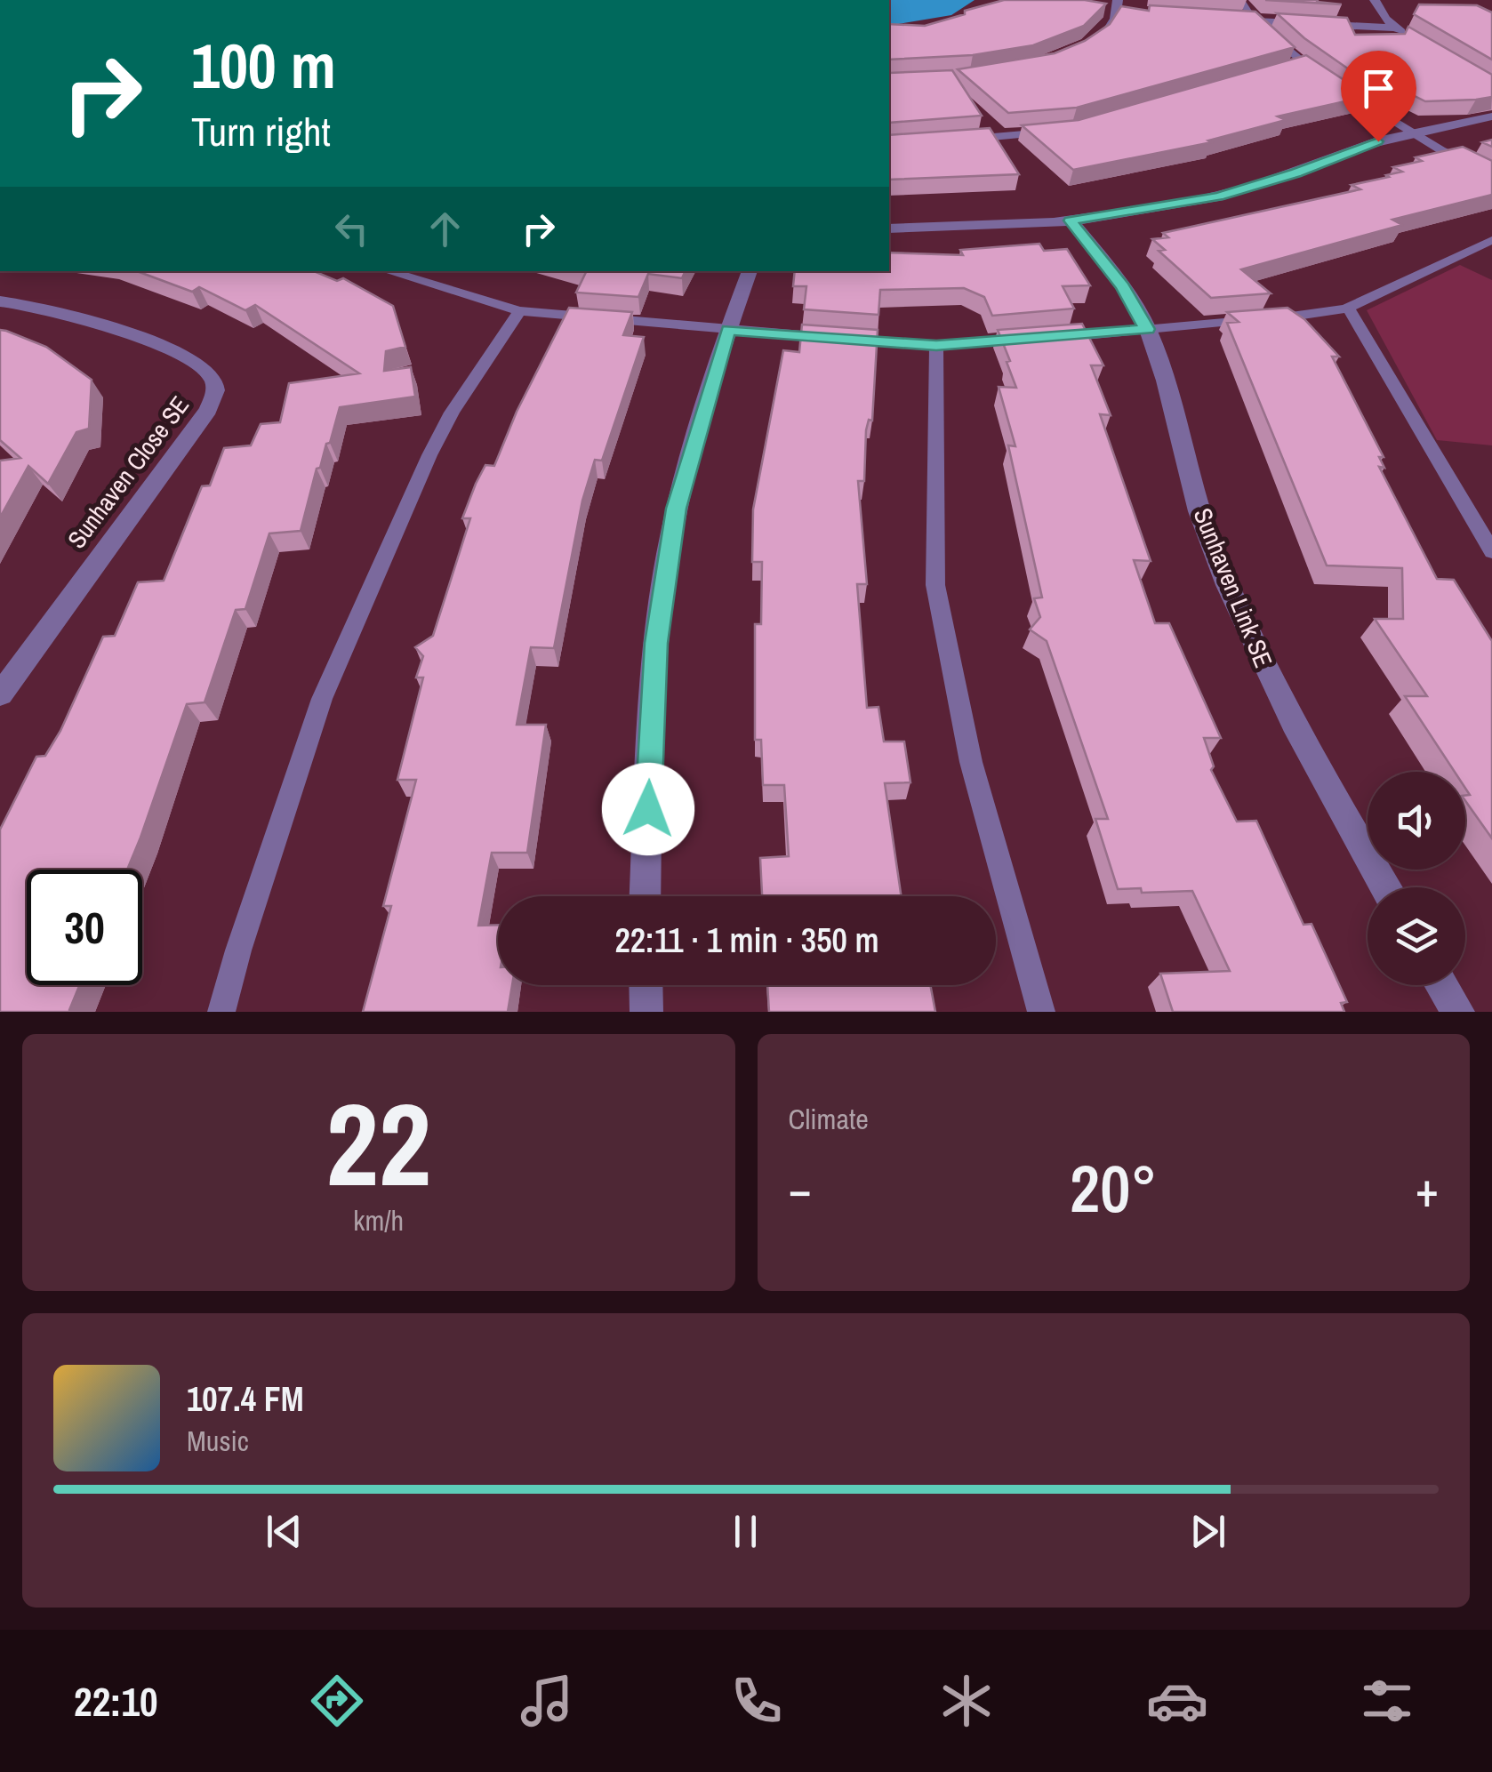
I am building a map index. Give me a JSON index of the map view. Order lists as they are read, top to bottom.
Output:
{
  "streets": {
    "street": ["Sunhaven Close SE", "Sunhaven Link SE"]
  },
  "page": {
    "turn": ["100 m", "Turn right"],
    "limit": "30",
    "trip": "22:11 · 1 min · 350 m",
    "tile": [
      ["22", "km/h"],
      "Climate"
    ],
    "heat": ["−", "20°", "+"],
    "song": ["107.4 FM", "Music"],
    "tabs": "22:10"
  }
}
